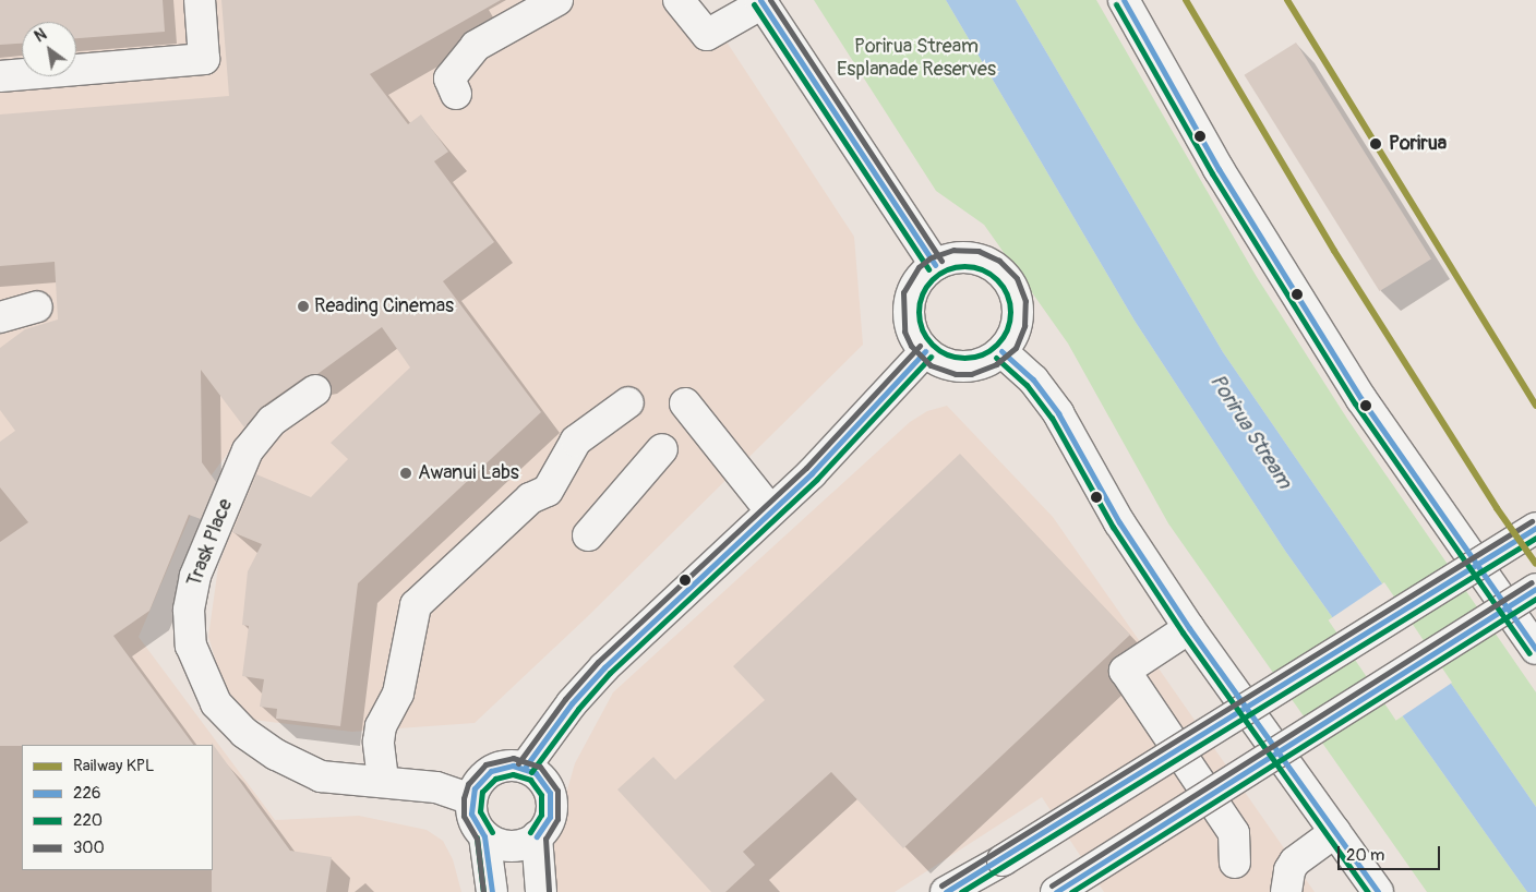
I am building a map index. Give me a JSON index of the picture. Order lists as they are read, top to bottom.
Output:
{
  "streets": {
    "main road": ["Trask Place"]
  },
  "water": ["Porirua Stream"],
  "parks": ["Porirua Stream Esplanade Reserves"],
  "places": ["Porirua", "Reading Cinemas", "Awanui Labs"],
  "lines": [
    "rail line KPL",
    "transit line 226",
    "transit line 300",
    "transit line 220"
  ],
  "legend": [
    "Railway KPL",
    "226",
    "220",
    "300"
  ],
  "scale_bar": "20 m",
  "north": "top left"
}
